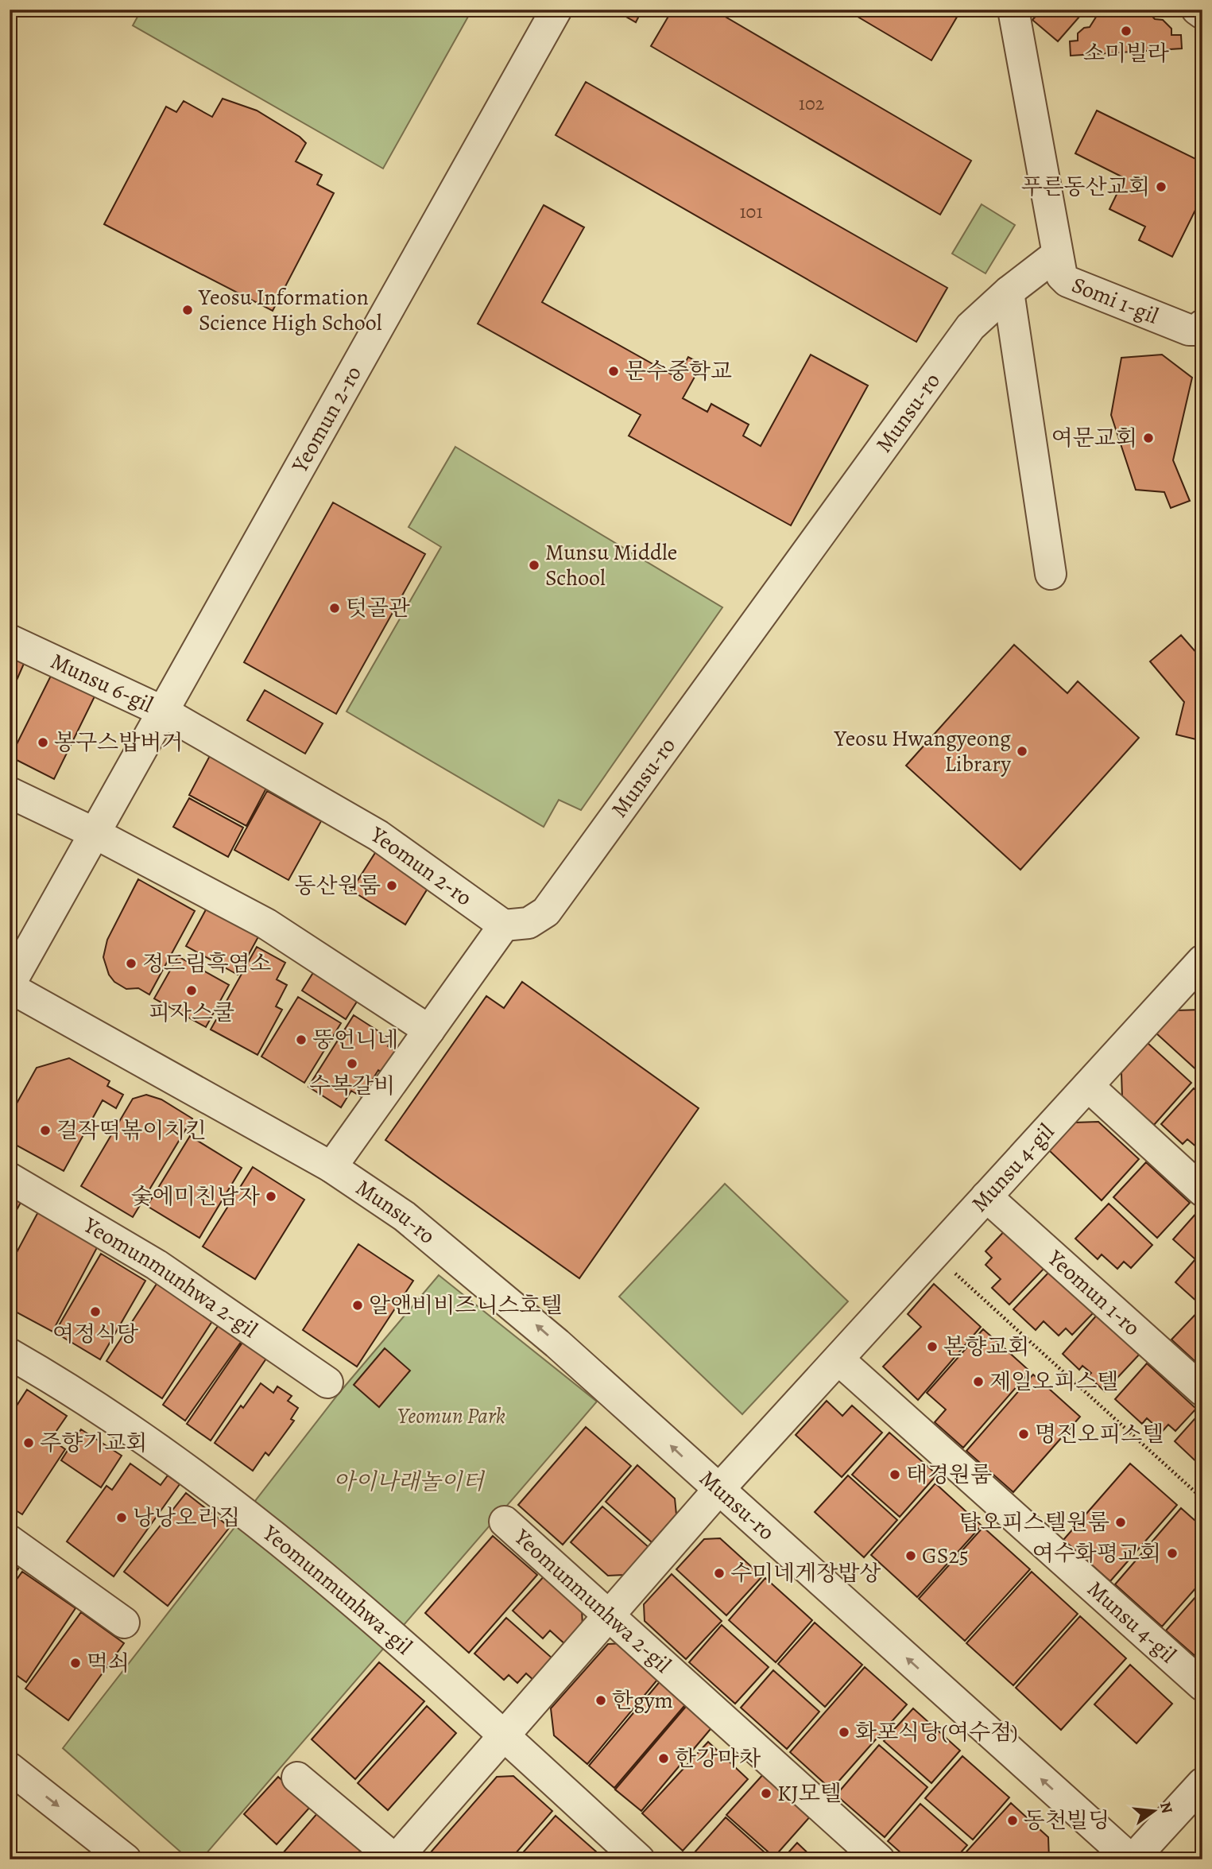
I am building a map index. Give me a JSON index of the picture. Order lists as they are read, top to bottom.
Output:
{
  "streets": {
    "street": [
      "Somi 1-gil",
      "Munsu-ro",
      "Yeomun 2-ro",
      "Munsu 6-gil",
      "Munsu 4-gil",
      "Yeomunmunhwa 2-gil",
      "Yeomun 1-ro",
      "Yeomunmunhwa-gil"
    ]
  },
  "crossings": [
    ["Somi 1-gil", "Munsu-ro"],
    ["Munsu-ro", "Yeomun 2-ro"],
    ["Munsu-ro", "Munsu 4-gil"],
    ["Yeomun 2-ro", "Munsu 6-gil"],
    ["Munsu 4-gil", "Yeomunmunhwa 2-gil"],
    ["Munsu 4-gil", "Yeomun 1-ro"],
    ["Munsu 4-gil", "Yeomunmunhwa-gil"]
  ],
  "one_way": ["Munsu-ro"],
  "parks": ["Yeomun Park", "아이나래놀이터"],
  "places": [
    "소미빌라",
    "푸른동산교회",
    "Yeosu Information Science High School",
    "문수중학교",
    "여문교회",
    "Munsu Middle School",
    "텃골관",
    "봉구스밥버거",
    "Yeosu Hwangyeong Library",
    "동산원룸",
    "정드림흑염소",
    "피자스쿨",
    "뚱언니네",
    "수복갈비",
    "걸작떡볶이치킨",
    "숯에미친남자",
    "알앤비비즈니스호텔",
    "여정식당",
    "본향교회",
    "제일오피스텔",
    "명진오피스텔",
    "주향기교회",
    "태경원룸",
    "낭낭오리집",
    "탑오피스텔원룸",
    "여수화평교회",
    "GS25",
    "수미네게장밥상",
    "먹쇠",
    "한gym",
    "화포식당(여수점)",
    "한강마차",
    "KJ모텔",
    "동천빌딩"
  ],
  "house_numbers": ["102", "101"],
  "north": "right"
}
